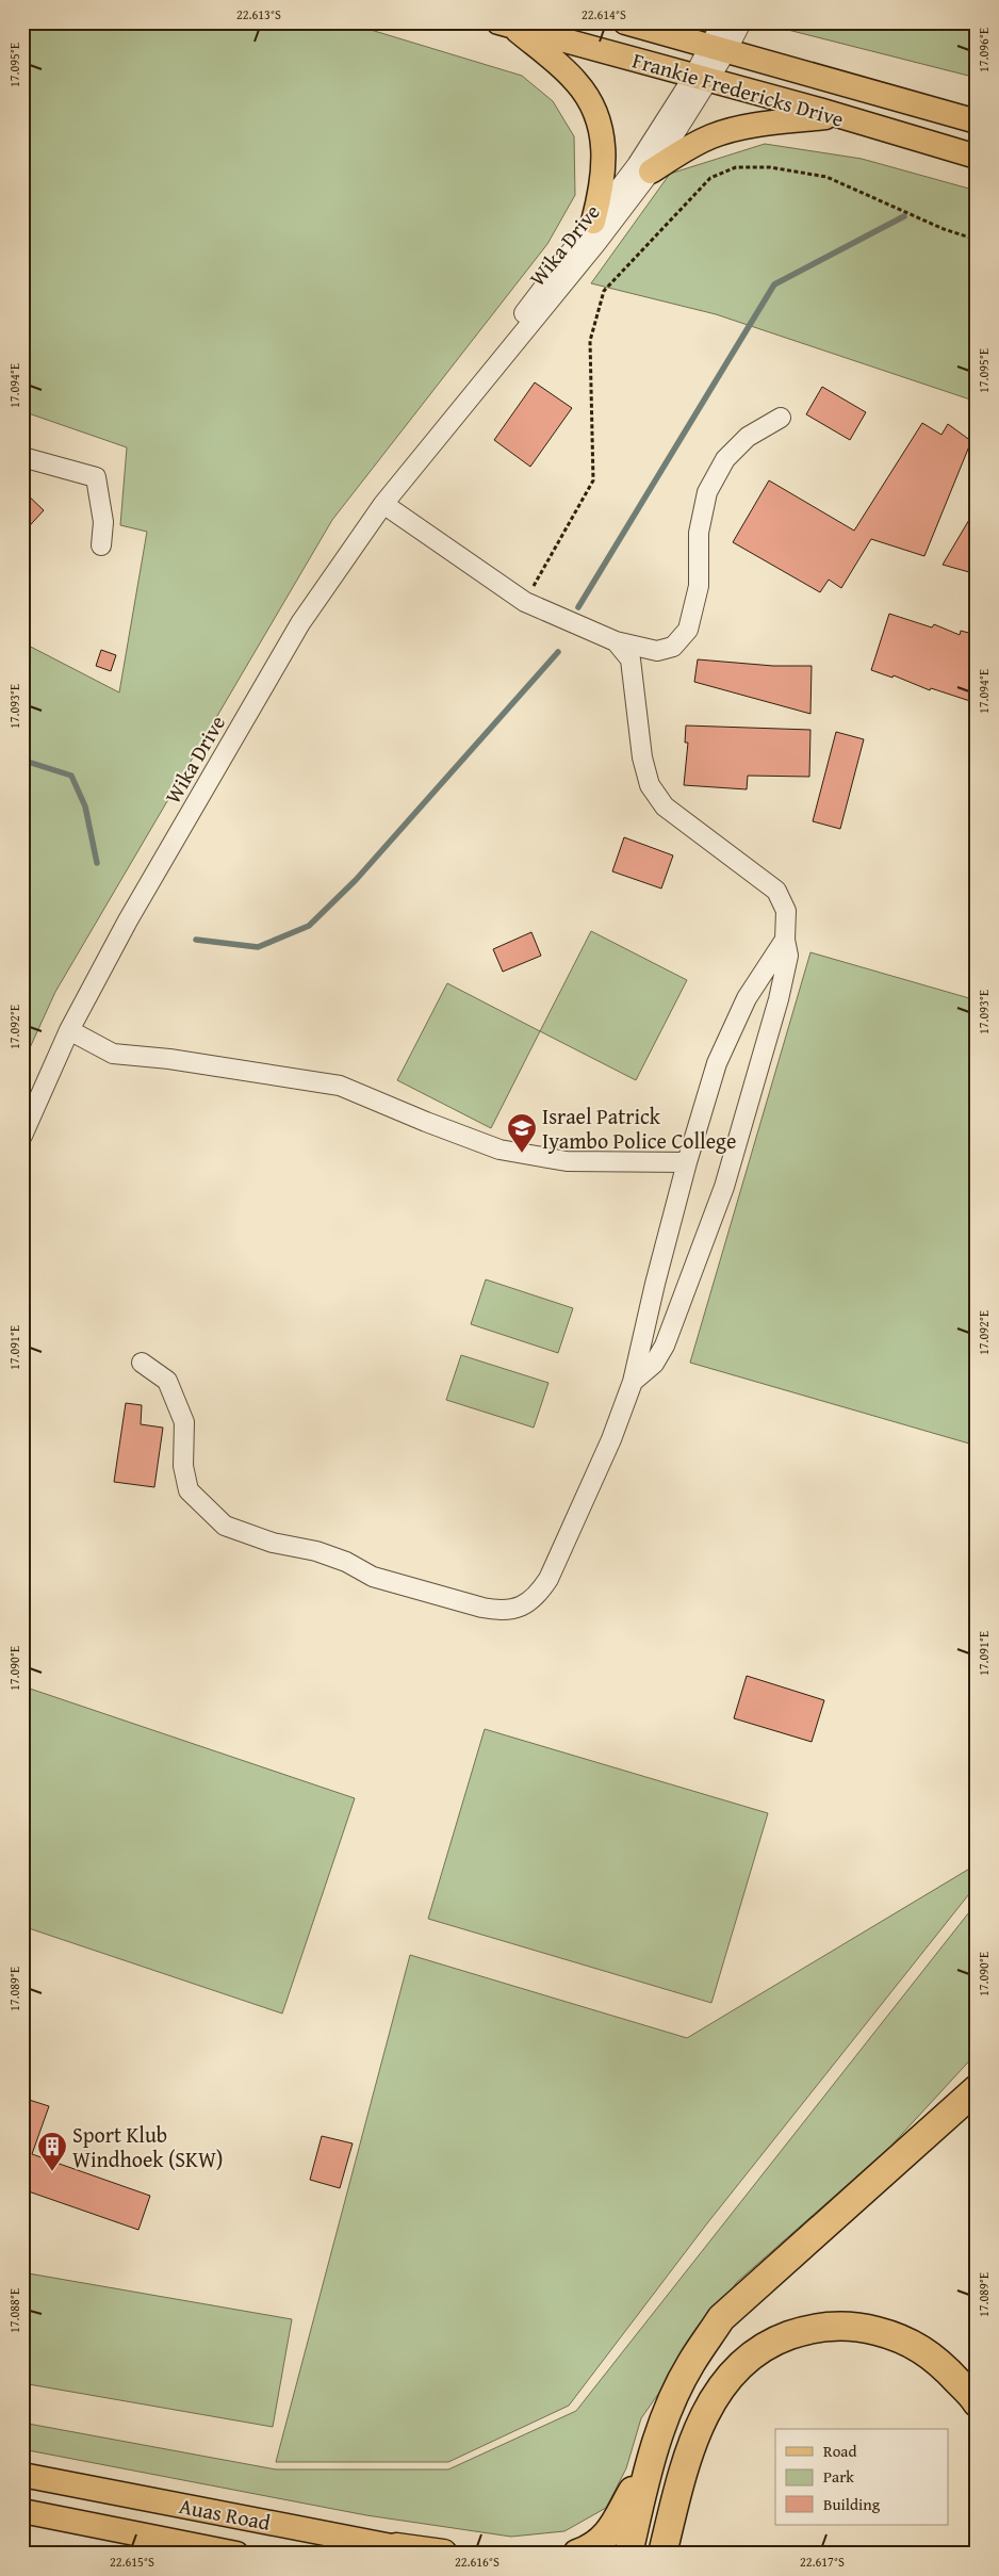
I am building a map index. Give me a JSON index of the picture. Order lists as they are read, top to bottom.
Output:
{
  "streets": {
    "main road": ["Frankie Fredericks Drive", "Auas Road"],
    "street": ["Wika Drive"]
  },
  "crossings": [
    ["Frankie Fredericks Drive", "Wika Drive"]
  ],
  "places": {
    "school or university": ["Israel Patrick Iyambo Police College"],
    "building": ["Sport Klub Windhoek (SKW)"]
  },
  "legend": ["Road", "Park", "Building"],
  "coordinates": [
    "22.613°S",
    "22.614°S",
    "17.096°E",
    "17.095°E",
    "17.094°E",
    "17.093°E",
    "17.092°E",
    "17.091°E",
    "17.090°E",
    "17.089°E",
    "17.088°E",
    "22.615°S",
    "22.616°S",
    "22.617°S"
  ]
}
